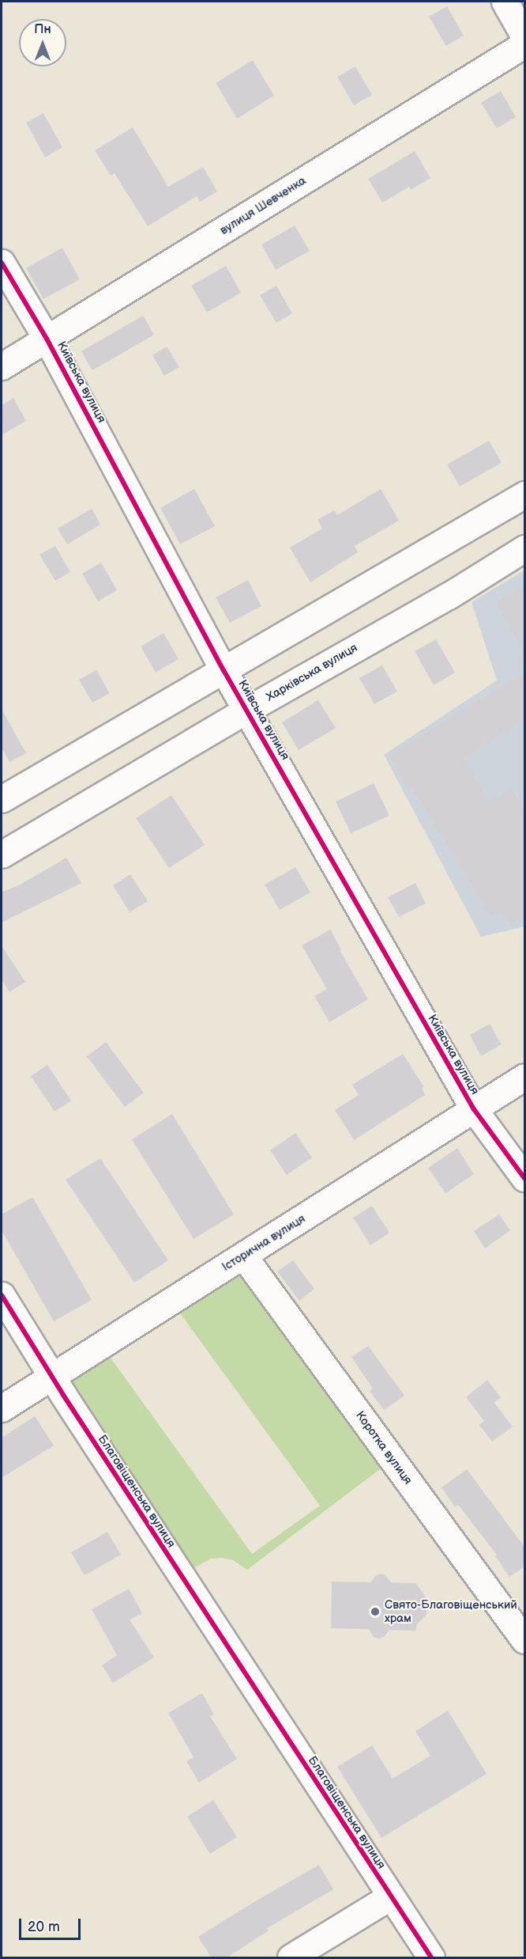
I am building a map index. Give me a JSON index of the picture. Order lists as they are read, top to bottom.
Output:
{
  "streets": {
    "street": [
      "вулиця Шевченка",
      "Київська вулиця",
      "Харківська вулиця",
      "Історична вулиця",
      "Коротка вулиця",
      "Благовіщенська вулиця"
    ]
  },
  "crossings": [
    ["вулиця Шевченка", "Київська вулиця"],
    ["Київська вулиця", "Харківська вулиця"],
    ["Київська вулиця", "Історична вулиця"],
    ["Історична вулиця", "Коротка вулиця"],
    ["Історична вулиця", "Благовіщенська вулиця"]
  ],
  "places": ["Свято-Благовіщенський храм"],
  "scale_bar": "20 m",
  "north": "top"
}
